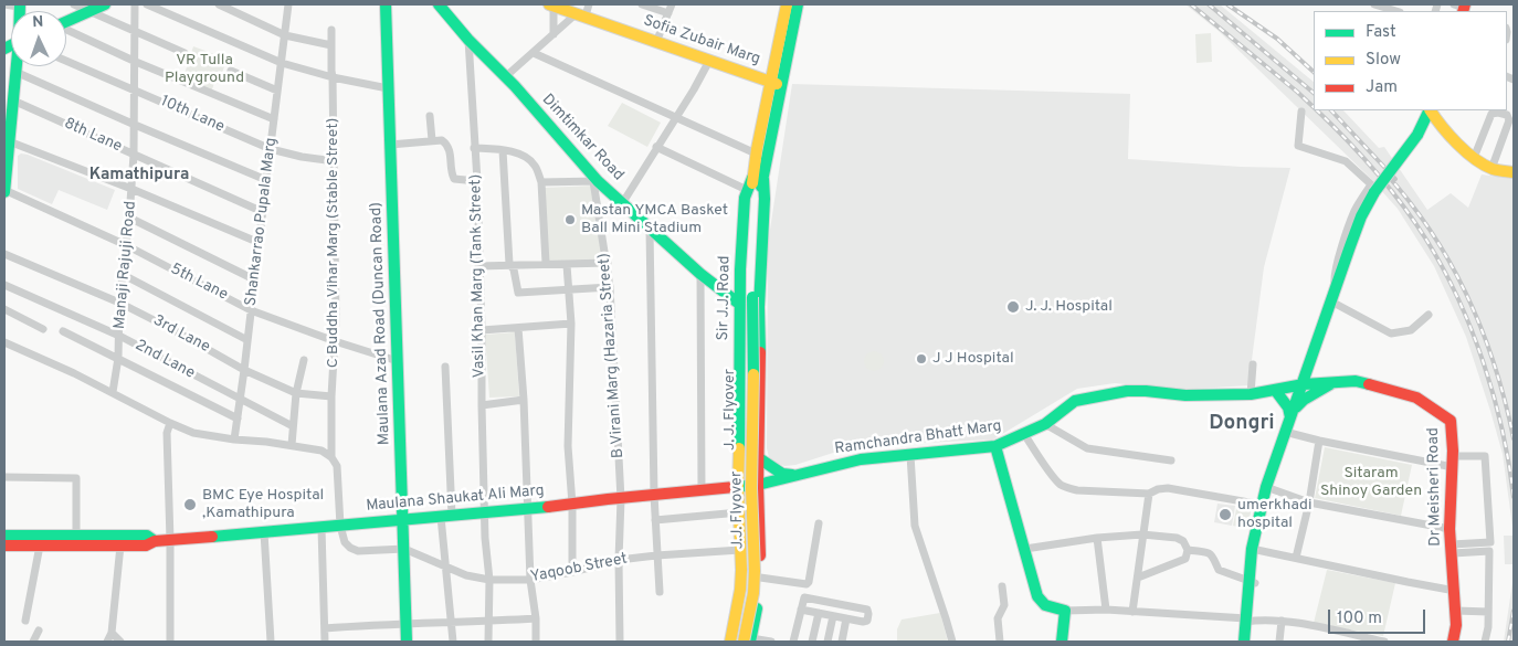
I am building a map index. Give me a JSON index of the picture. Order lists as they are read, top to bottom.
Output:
{
  "streets": {
    "main road": [
      "Sofia Zubair Marg",
      "Dimtimkar Road",
      "Sir J.J. Road",
      "Maulana Azad Road (Duncan Road)",
      "J. J. Flyover",
      "Ramchandra Bhatt Marg",
      "Dr Meisheri Road",
      "Maulana Shaukat Ali Marg",
      "J.J. Flyover"
    ],
    "street": [
      "10th Lane",
      "8th Lane",
      "Shankarrao Pupala Marg",
      "C Buddha Vihar Marg (Stable Street)",
      "Manaji Rajuji Road",
      "Vasil Khan Marg (Tank Street)",
      "5th Lane",
      "3rd Lane",
      "B Virani Marg (Hazaria Street)",
      "2nd Lane",
      "Yaqoob Street"
    ]
  },
  "crossings": [
    ["10th Lane", "Shankarrao Pupala Marg"],
    ["10th Lane", "C Buddha Vihar Marg (Stable Street)"],
    ["10th Lane", "Manaji Rajuji Road"],
    ["8th Lane", "Shankarrao Pupala Marg"],
    ["8th Lane", "Manaji Rajuji Road"],
    ["Dimtimkar Road", "Vasil Khan Marg (Tank Street)"],
    ["Dimtimkar Road", "Sir J.J. Road"],
    ["Dimtimkar Road", "B Virani Marg (Hazaria Street)"],
    ["Dimtimkar Road", "J. J. Flyover"],
    ["Dimtimkar Road", "J.J. Flyover"],
    ["Shankarrao Pupala Marg", "5th Lane"],
    ["Shankarrao Pupala Marg", "3rd Lane"],
    ["Shankarrao Pupala Marg", "2nd Lane"],
    ["C Buddha Vihar Marg (Stable Street)", "5th Lane"],
    ["C Buddha Vihar Marg (Stable Street)", "Maulana Shaukat Ali Marg"],
    ["C Buddha Vihar Marg (Stable Street)", "Yaqoob Street"],
    ["Manaji Rajuji Road", "5th Lane"],
    ["Manaji Rajuji Road", "3rd Lane"],
    ["Manaji Rajuji Road", "2nd Lane"],
    ["Vasil Khan Marg (Tank Street)", "Maulana Shaukat Ali Marg"],
    ["Vasil Khan Marg (Tank Street)", "Yaqoob Street"],
    ["5th Lane", "Maulana Azad Road (Duncan Road)"],
    ["Sir J.J. Road", "J. J. Flyover"],
    ["Sir J.J. Road", "Maulana Shaukat Ali Marg"],
    ["Sir J.J. Road", "J.J. Flyover"],
    ["Sir J.J. Road", "Yaqoob Street"],
    ["Maulana Azad Road (Duncan Road)", "Maulana Shaukat Ali Marg"],
    ["Maulana Azad Road (Duncan Road)", "Yaqoob Street"],
    ["B Virani Marg (Hazaria Street)", "Maulana Shaukat Ali Marg"],
    ["B Virani Marg (Hazaria Street)", "Yaqoob Street"],
    ["J. J. Flyover", "J.J. Flyover"],
    ["Ramchandra Bhatt Marg", "Dr Meisheri Road"],
    ["Ramchandra Bhatt Marg", "Maulana Shaukat Ali Marg"],
    ["Maulana Shaukat Ali Marg", "Yaqoob Street"]
  ],
  "districts": ["Kamathipura", "Dongri"],
  "parks": ["VR Tulla Playground", "Sitaram Shinoy Garden"],
  "places": [
    "Mastan YMCA Basket Ball Mini Stadium",
    "J. J. Hospital",
    "J J Hospital",
    "BMC Eye Hospital ,Kamathipura",
    "umerkhadi hospital"
  ],
  "legend": ["Fast", "Slow", "Jam"],
  "scale_bar": "100 m",
  "north": "top"
}
